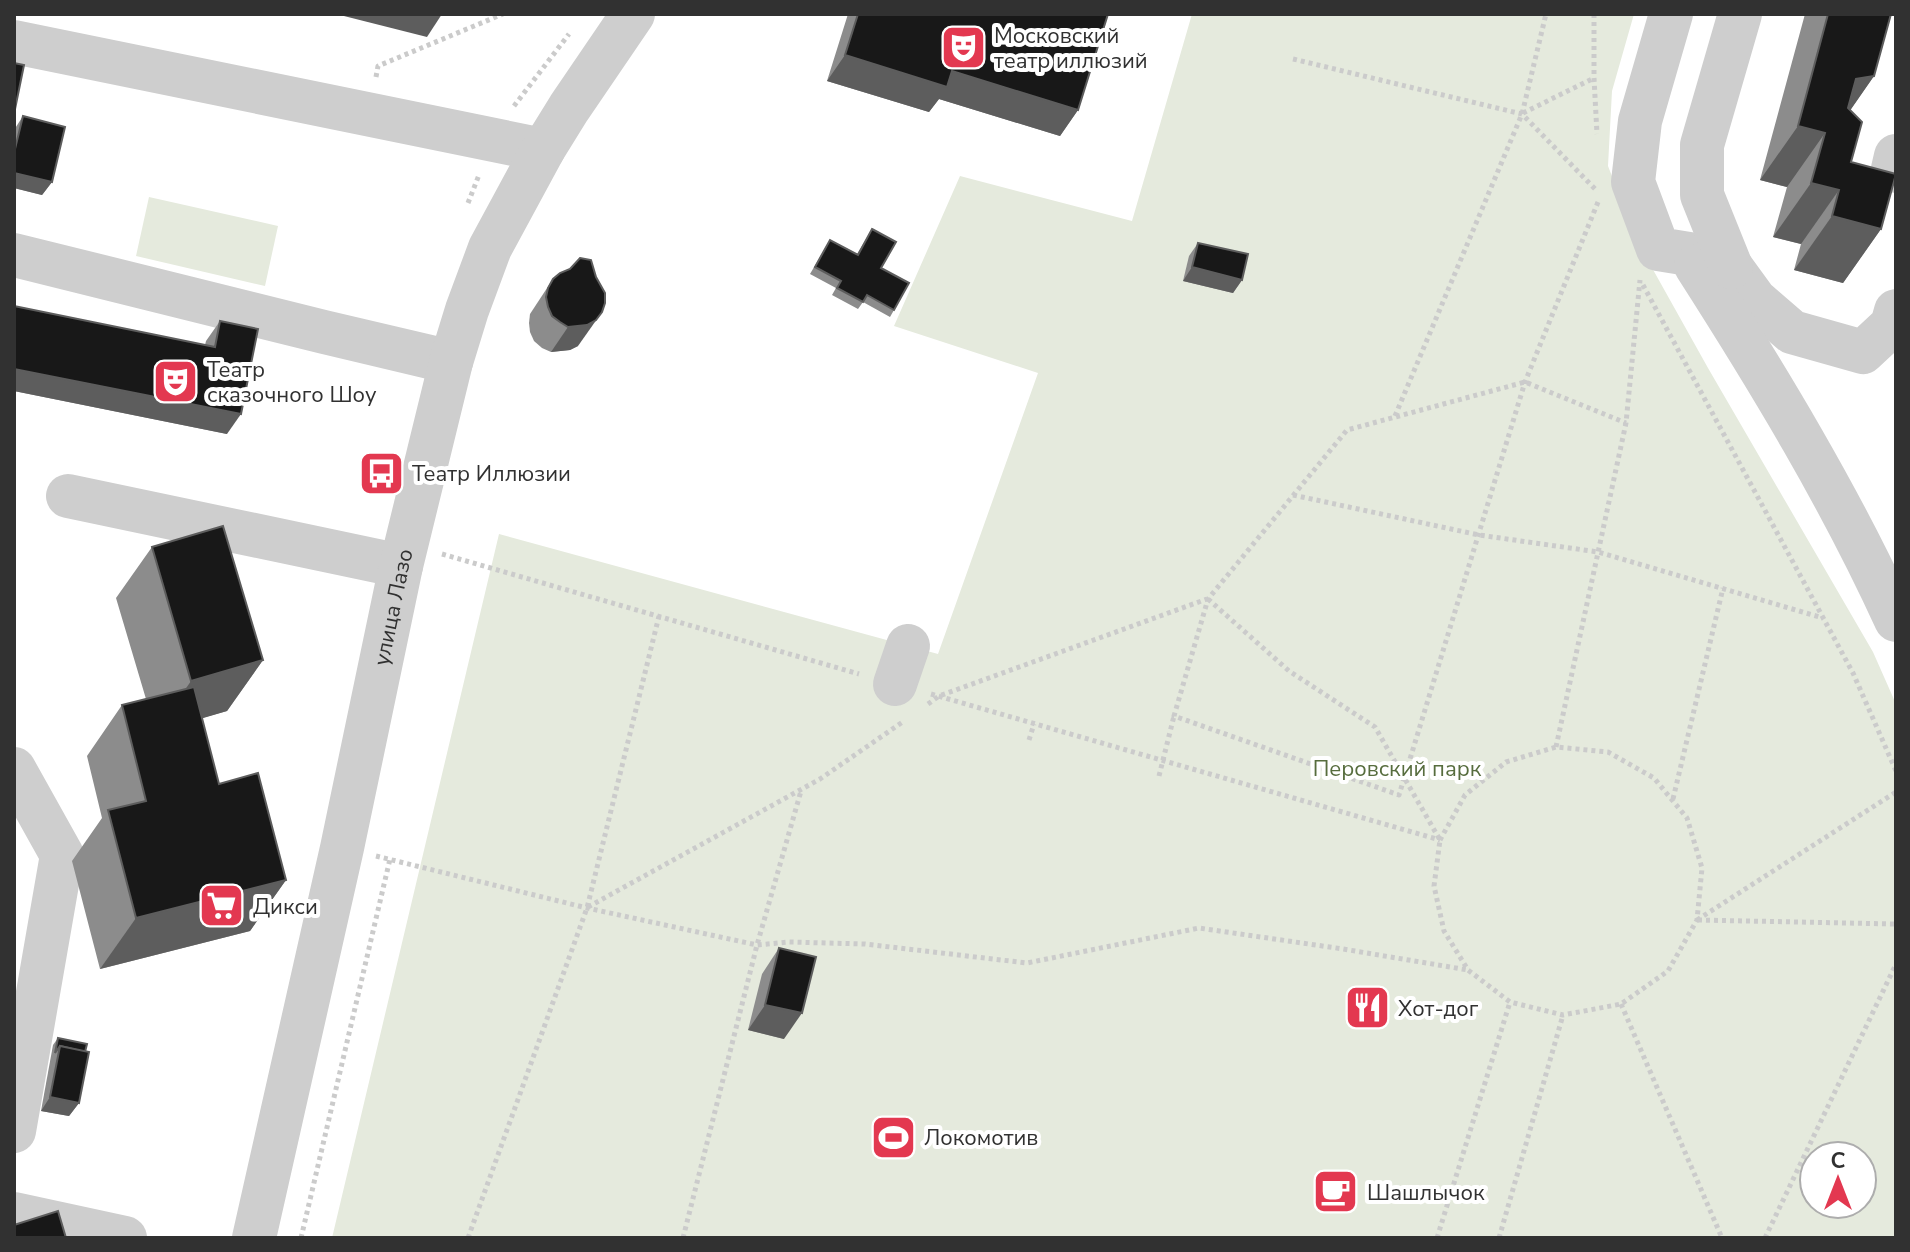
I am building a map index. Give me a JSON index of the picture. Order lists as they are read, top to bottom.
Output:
{
  "streets": {
    "street": ["улица Лазо"]
  },
  "parks": ["Перовский парк"],
  "places": {
    "theatre": ["Московский театр иллюзий", "Театр сказочного Шоу"],
    "bus stop": ["Театр Иллюзии"],
    "supermarket": ["Дикси"],
    "restaurant": ["Хот-дог"],
    "sports": ["Локомотив"],
    "cafe": ["Шашлычок"]
  },
  "north": "top"
}
